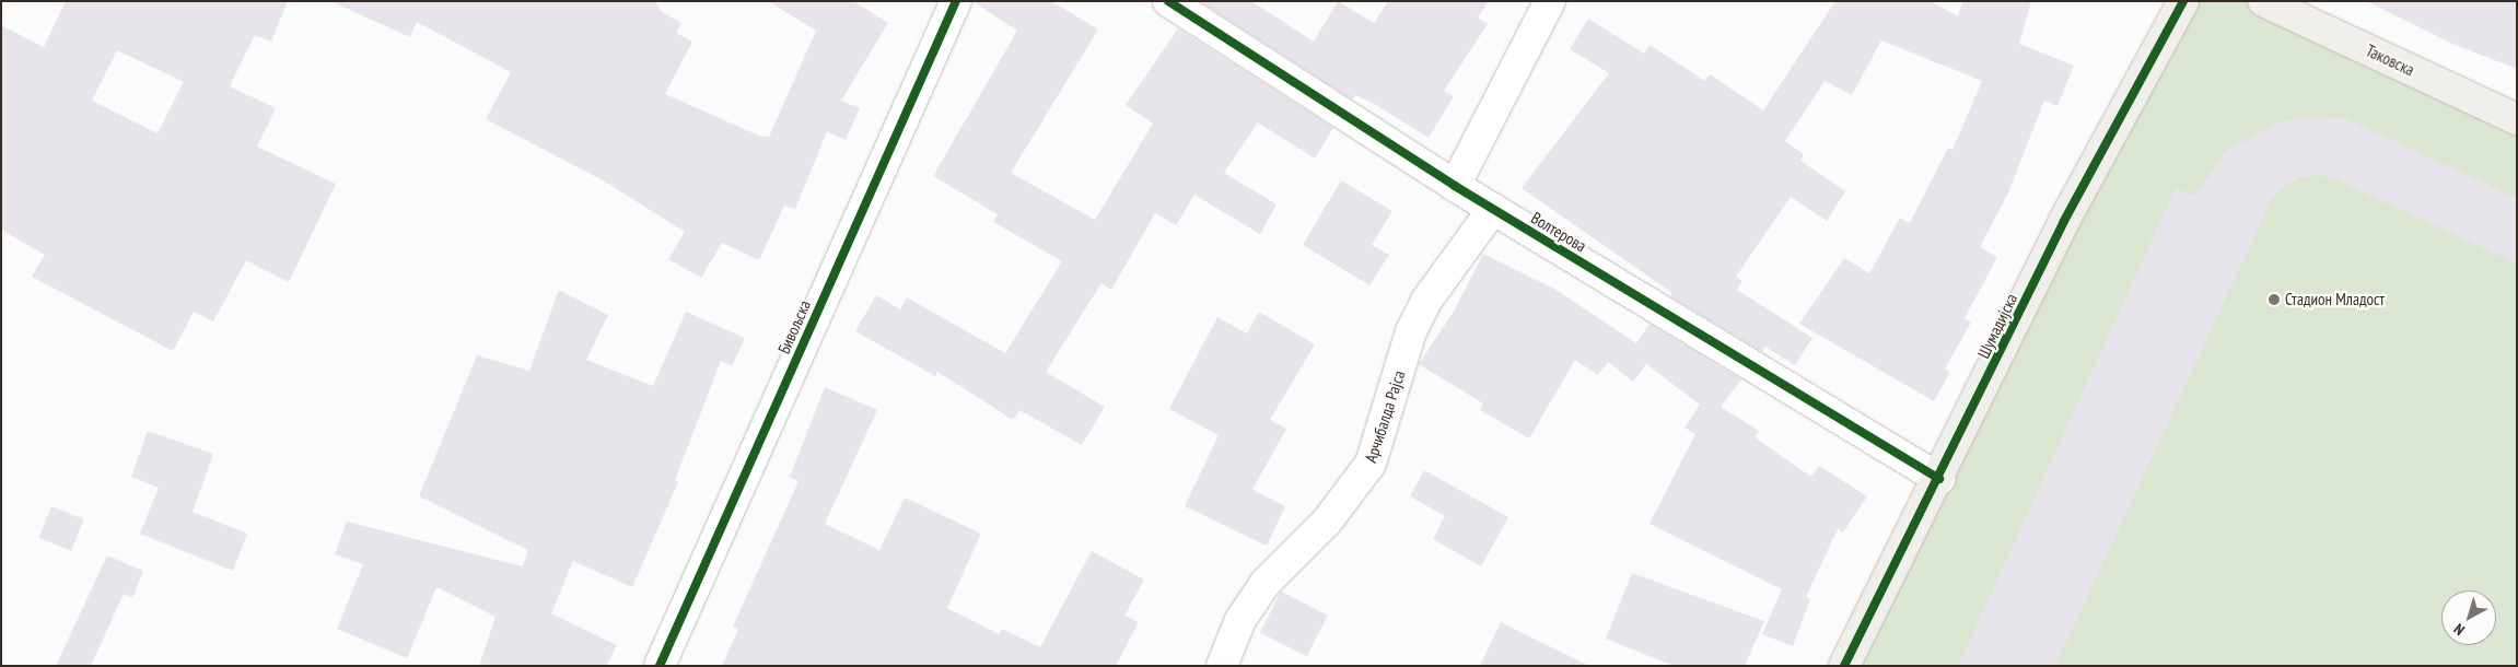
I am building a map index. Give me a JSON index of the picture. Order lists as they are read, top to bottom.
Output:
{
  "streets": {
    "street": [
      "Таковска",
      "Волтерова",
      "Шумадијска",
      "Бивољска",
      "Арчибалда Рајса"
    ]
  },
  "crossings": [
    ["Волтерова", "Шумадијска"],
    ["Волтерова", "Арчибалда Рајса"]
  ],
  "places": ["Стадион Младост"],
  "north": "bottom left"
}
